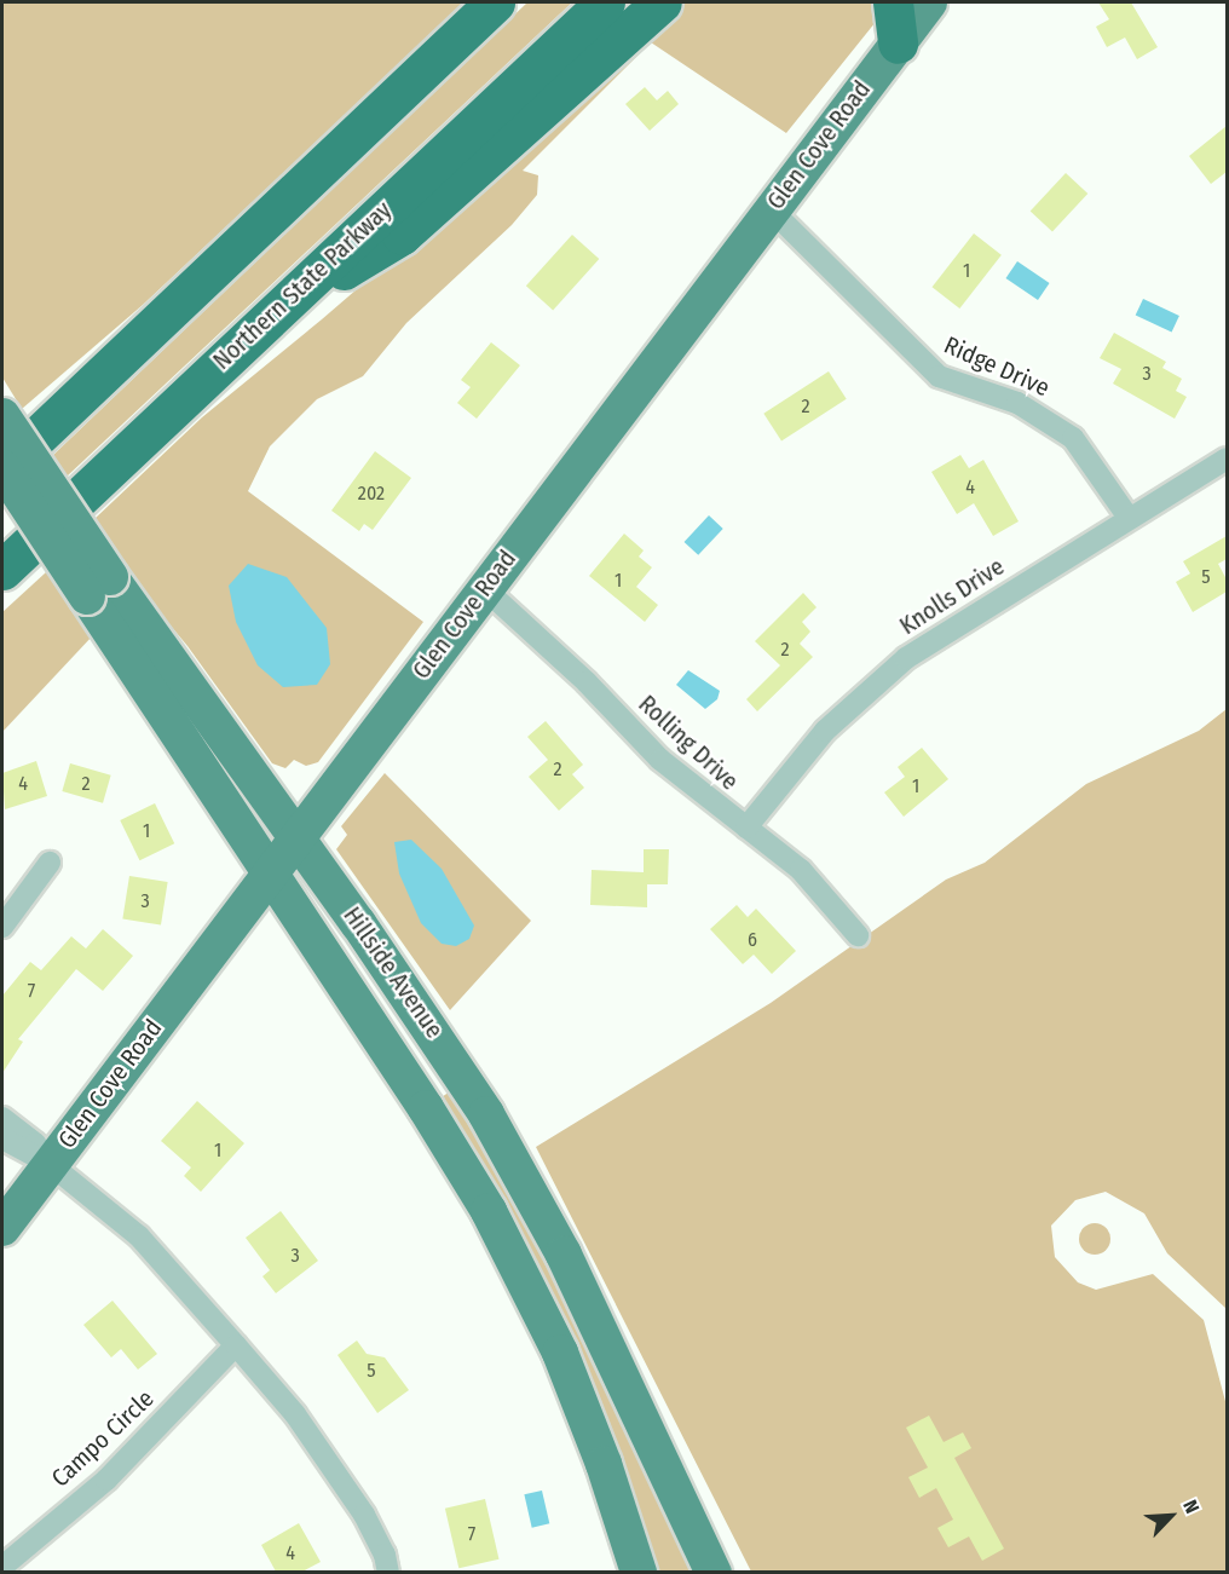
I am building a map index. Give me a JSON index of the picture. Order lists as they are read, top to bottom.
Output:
{
  "streets": {
    "highway": ["Northern State Parkway"],
    "main road": ["Glen Cove Road", "Hillside Avenue"],
    "street": [
      "Ridge Drive",
      "Knolls Drive",
      "Rolling Drive",
      "Campo Circle"
    ]
  },
  "crossings": [
    ["Glen Cove Road", "Ridge Drive"],
    ["Glen Cove Road", "Rolling Drive"],
    ["Glen Cove Road", "Hillside Avenue"],
    ["Ridge Drive", "Knolls Drive"],
    ["Knolls Drive", "Rolling Drive"]
  ],
  "house_numbers": [
    "1",
    "3",
    "2",
    "4",
    "202",
    "5",
    "1",
    "2",
    "2",
    "4",
    "2",
    "1",
    "1",
    "3",
    "6",
    "7",
    "1",
    "3",
    "5",
    "7",
    "4"
  ],
  "north": "top right"
}
